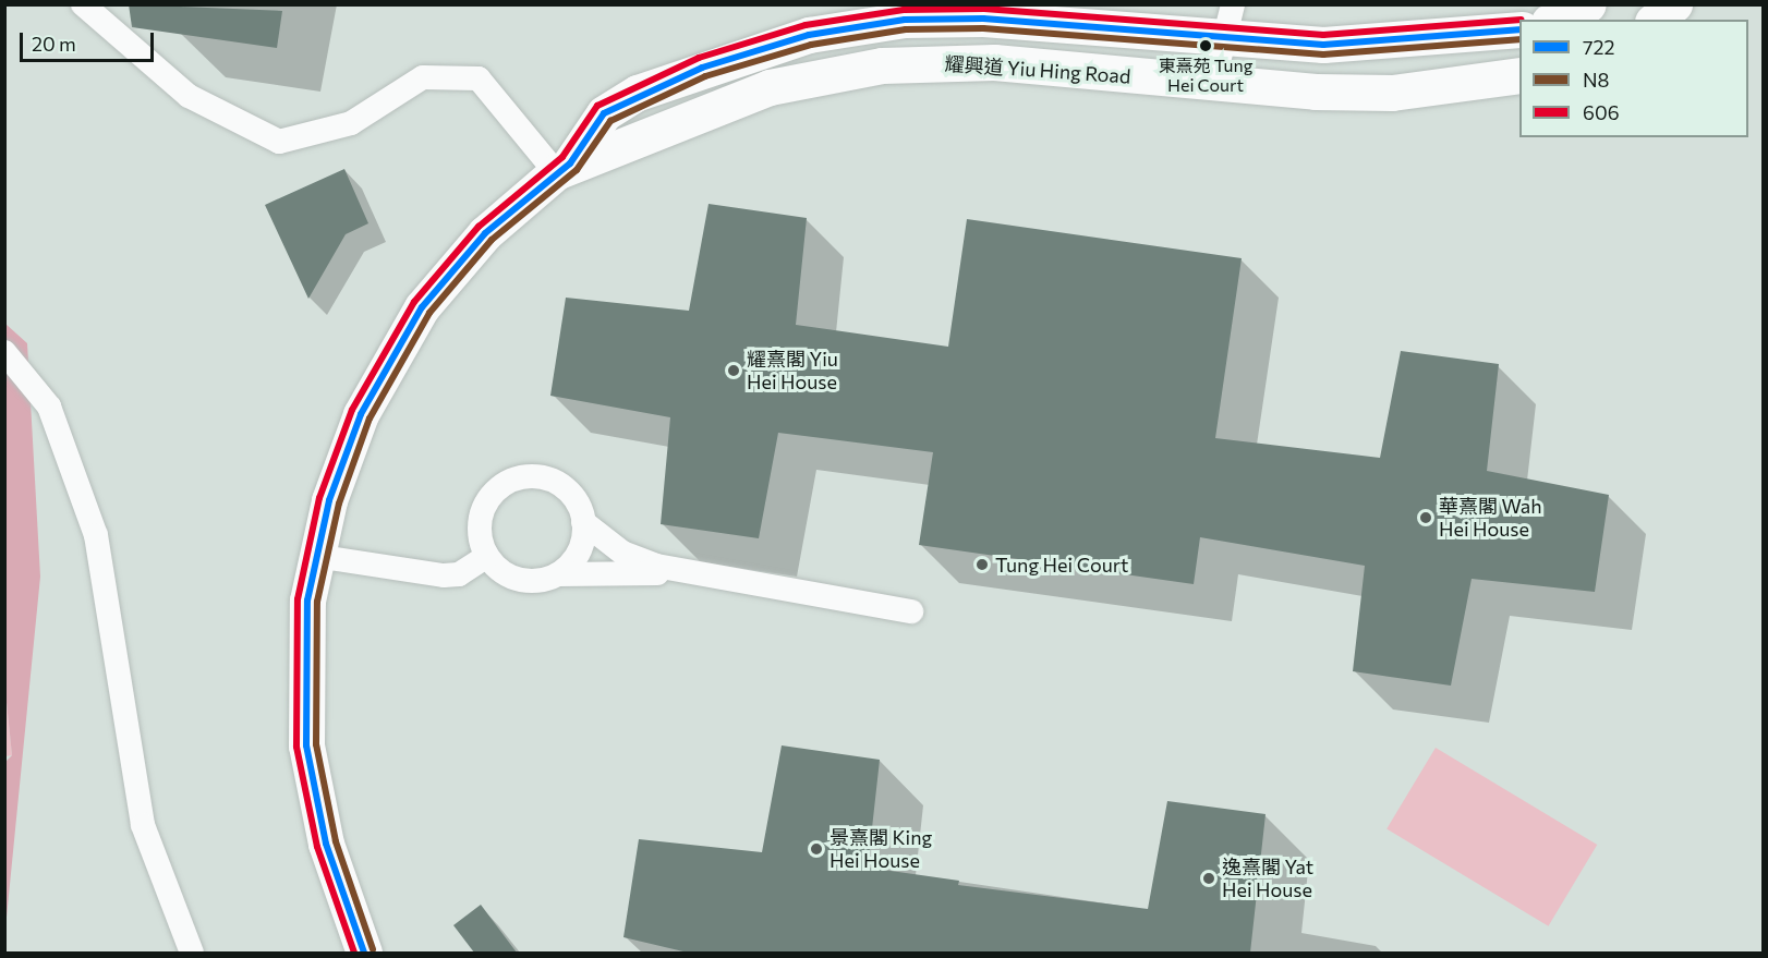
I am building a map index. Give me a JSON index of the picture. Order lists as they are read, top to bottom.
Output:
{
  "streets": {
    "street": ["耀興道 Yiu Hing Road"]
  },
  "places": [
    "東熹苑 Tung Hei Court",
    "耀熹閣 Yiu Hei House",
    "華熹閣 Wah Hei House",
    "Tung Hei Court",
    "景熹閣 King Hei House",
    "逸熹閣 Yat Hei House"
  ],
  "lines": ["transit line 606", "transit line 722", "transit line N8"],
  "legend": ["722", "N8", "606"],
  "scale_bar": "20 m"
}
